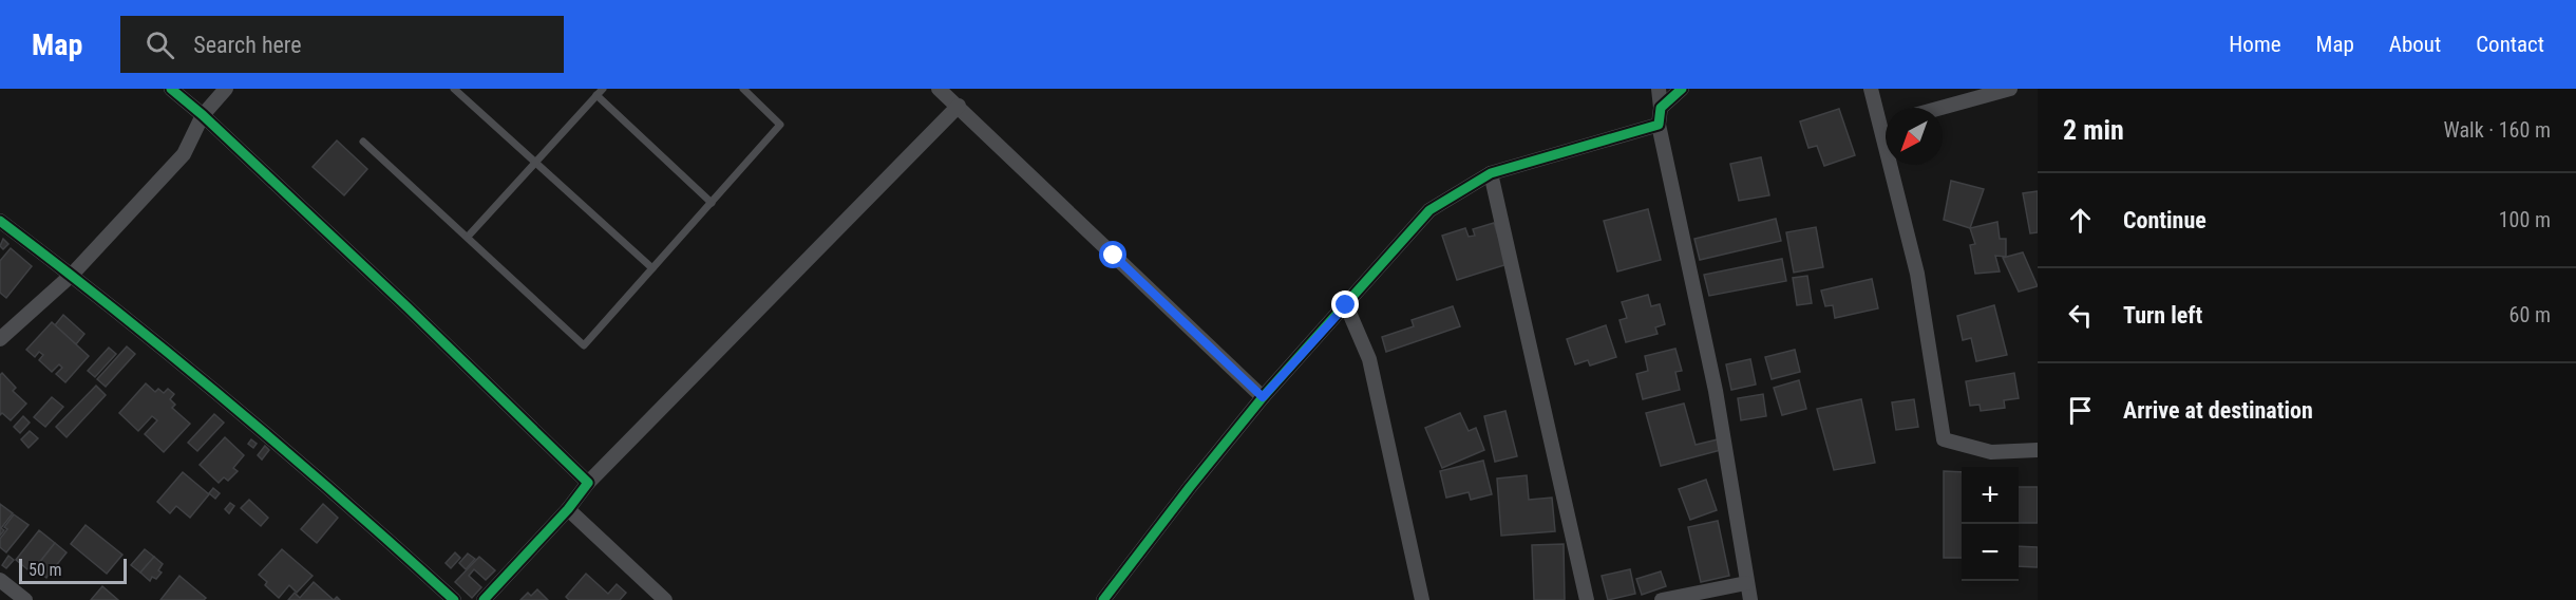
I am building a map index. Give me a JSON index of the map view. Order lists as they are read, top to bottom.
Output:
{
  "scale_bar": "50 m",
  "north": "bottom left",
  "page": {
    "header": "Map",
    "search": "Search here",
    "nav": [
      "Home",
      "Map",
      "About",
      "Contact"
    ],
    "heading": ["2 min", "Walk · 160 m"],
    "list": [
      ["Continue", "100 m"],
      ["Turn left", "60 m"],
      "Arrive at destination"
    ],
    "map_buttons": ["+", "−"],
    "scale": "50 m"
  }
}
